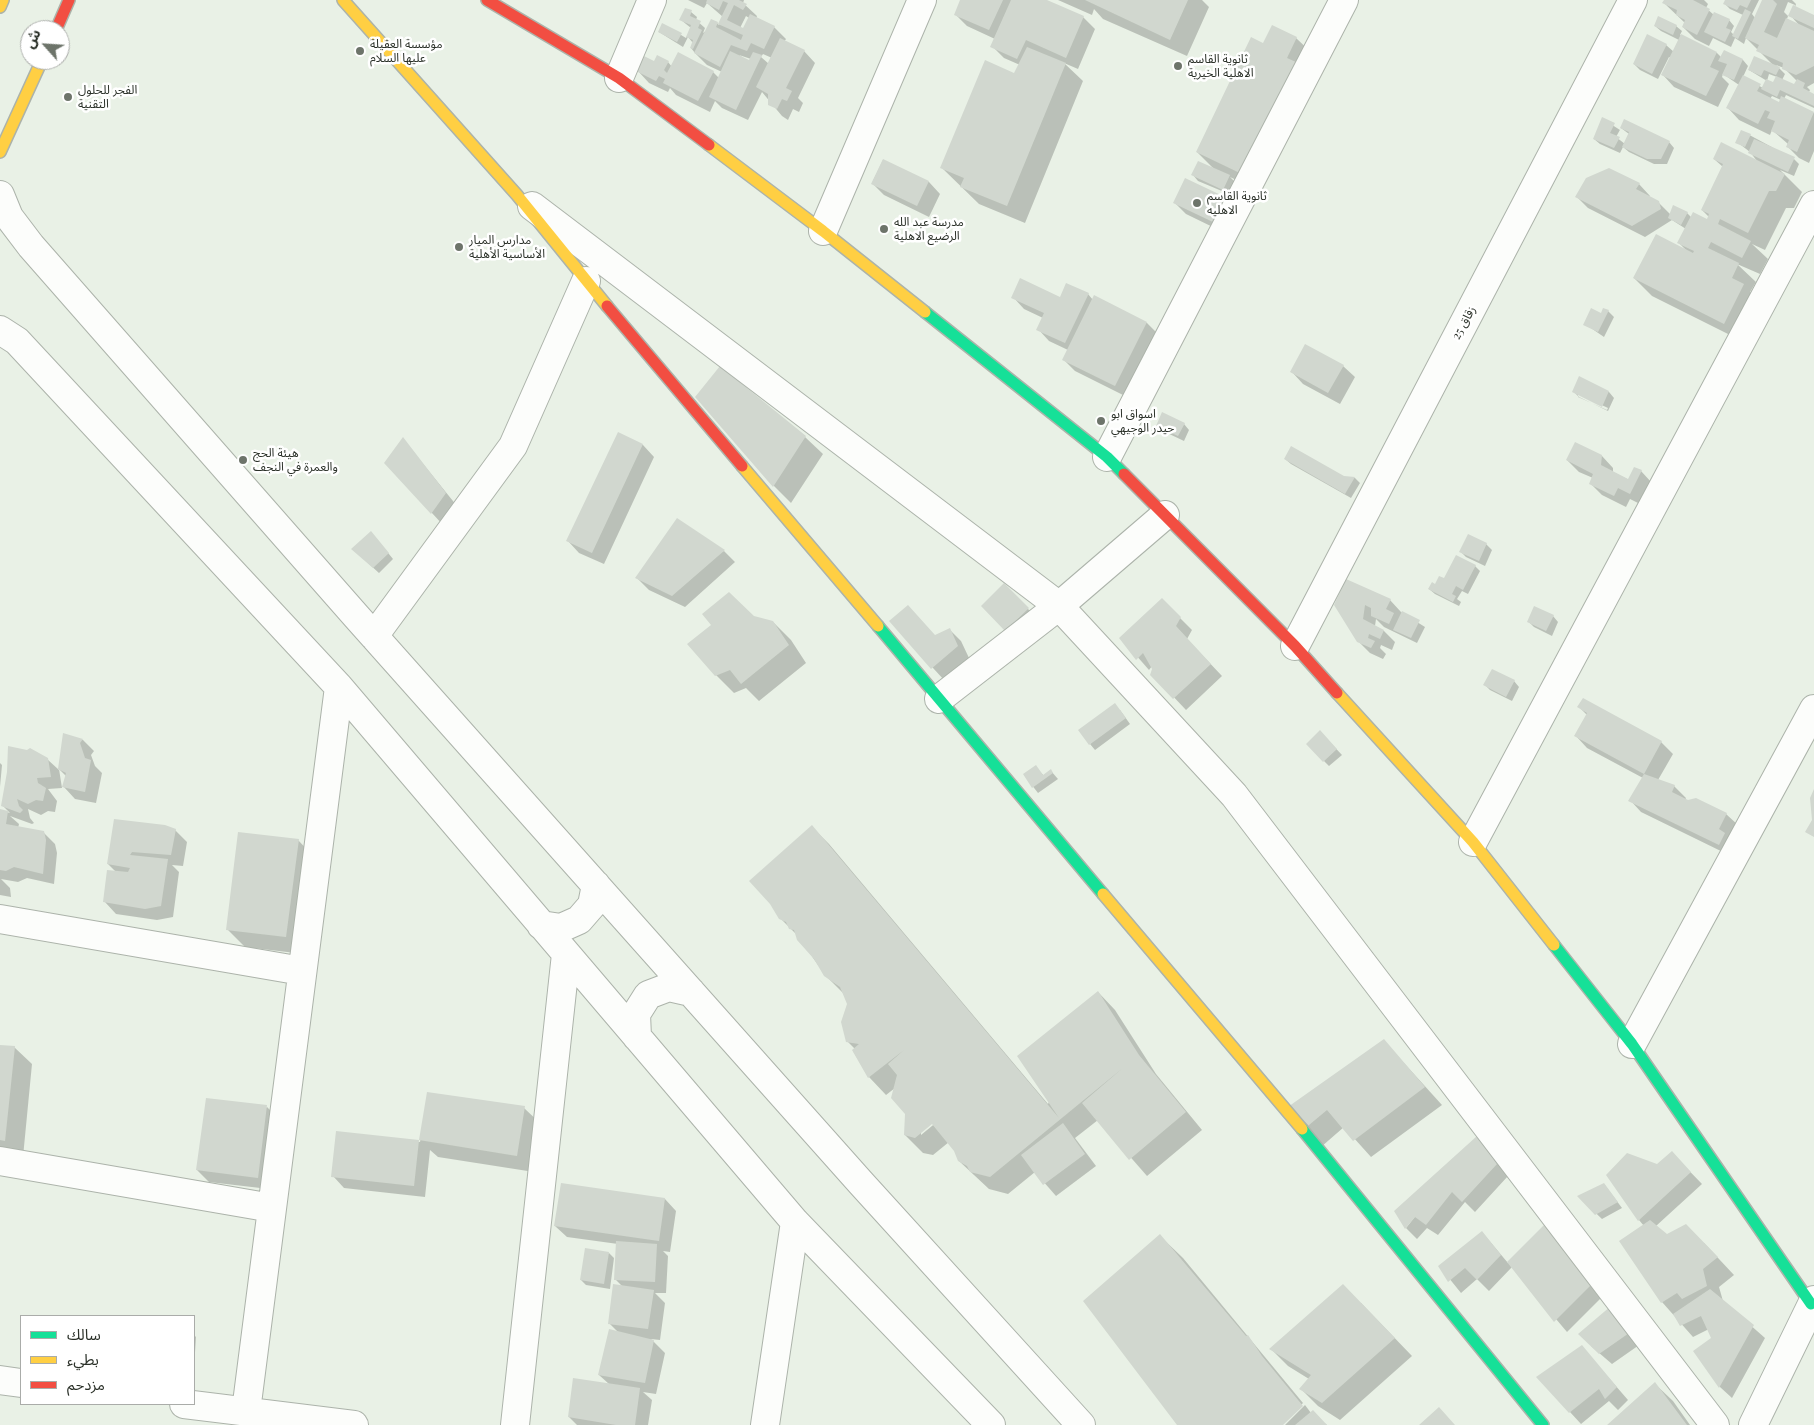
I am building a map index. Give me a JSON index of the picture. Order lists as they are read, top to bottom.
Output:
{
  "streets": {
    "street": ["زقاق 25"]
  },
  "places": [
    "مؤسسة العقيلة عليها السلام",
    "ثانوية القاسم الاهلية الخيرية",
    "الفجر للحلول التقنية",
    "ثانوية القاسم الاهليه",
    "مدرسة عبد الله الرضيع الاهلية",
    "مدارس الميار الأساسية الأهلية",
    "اسواق ابو حيدر الوجيهي",
    "هيئة الحج والعمرة في النجف"
  ],
  "legend": ["سالك", "بطيء", "مزدحم"],
  "north": "top left"
}
